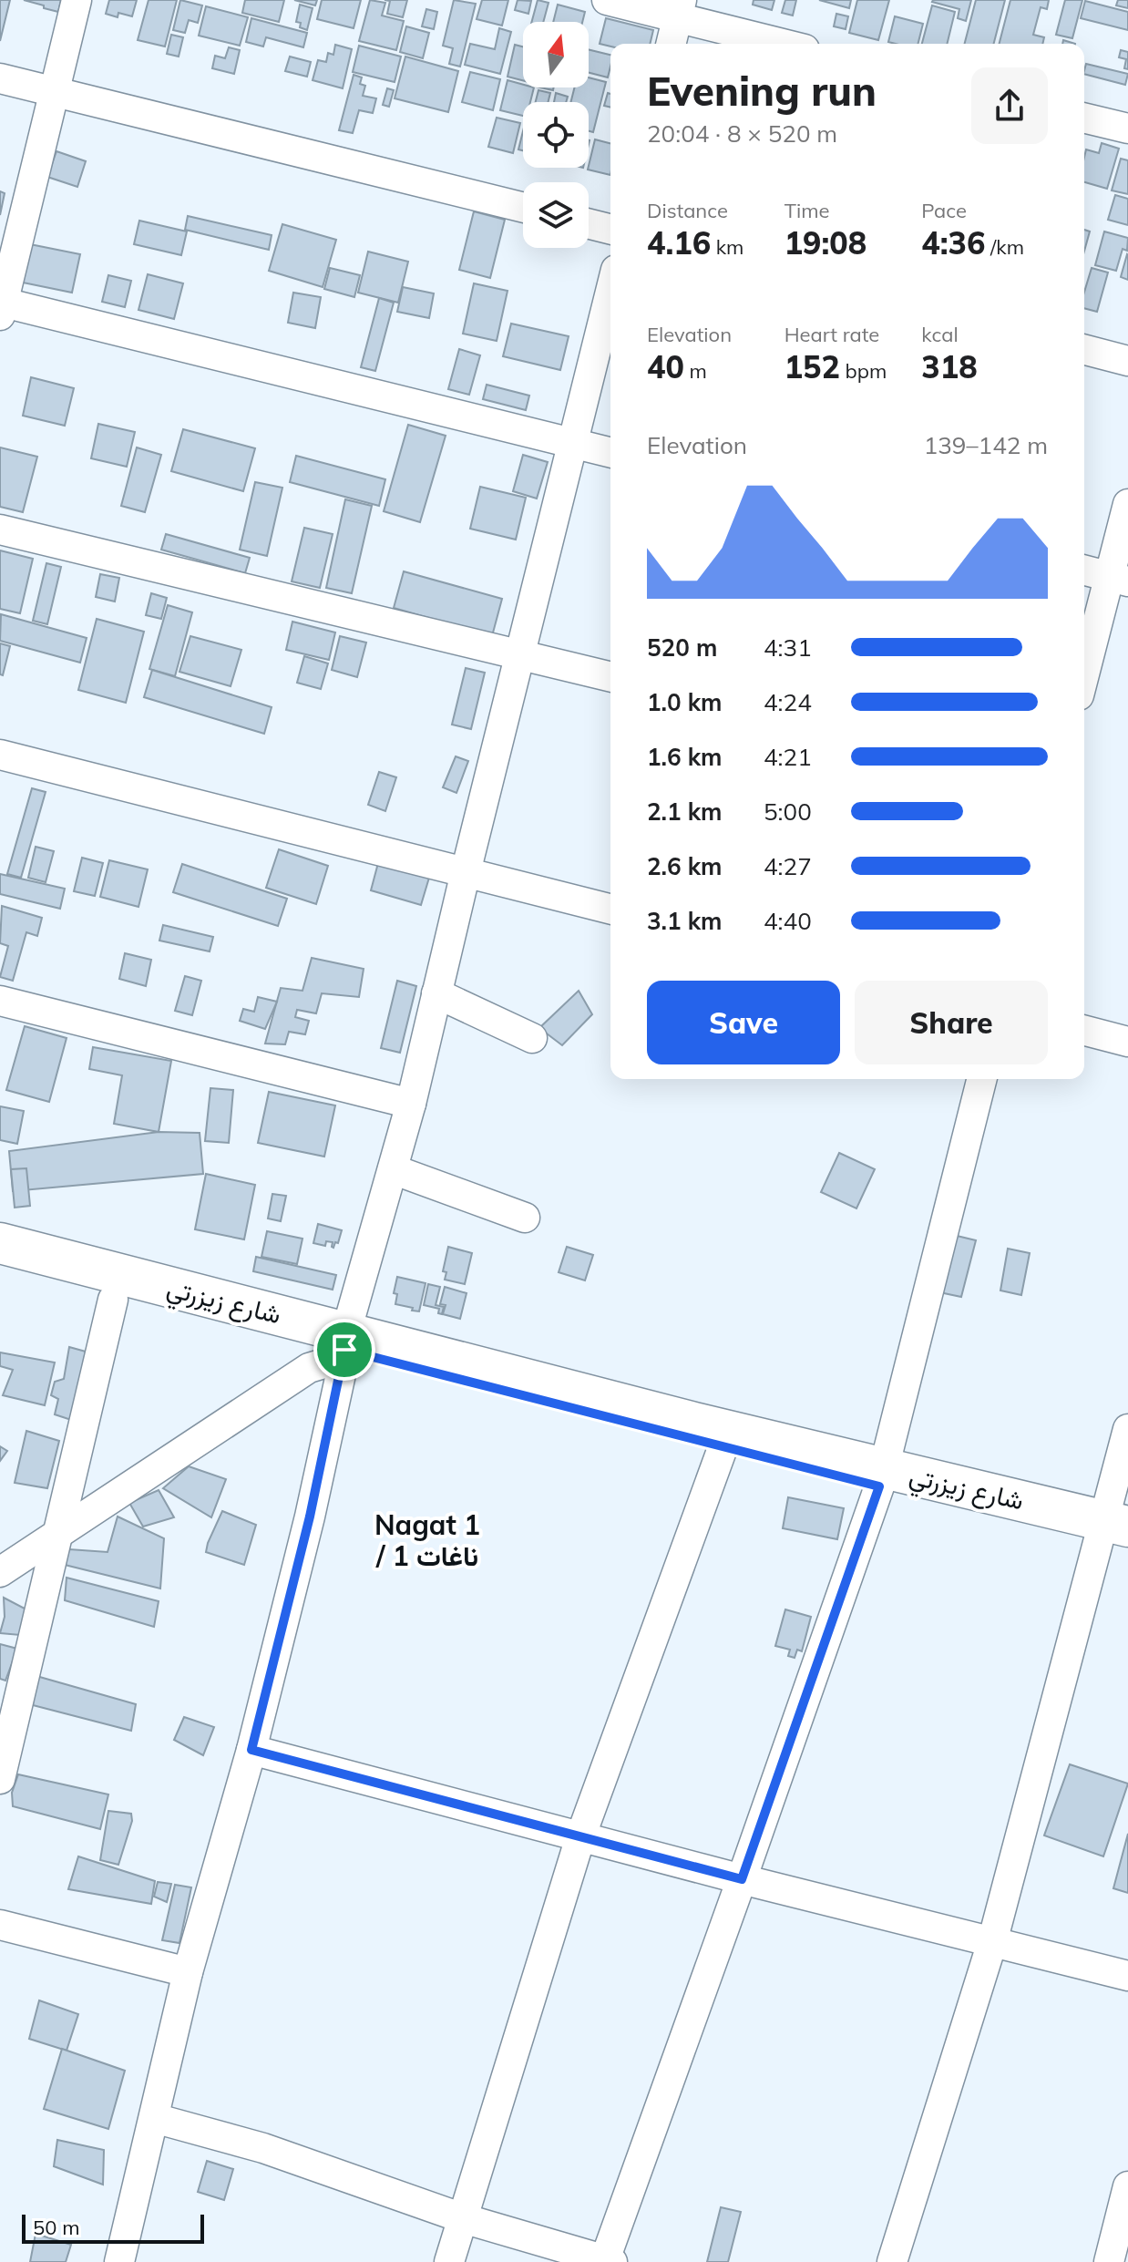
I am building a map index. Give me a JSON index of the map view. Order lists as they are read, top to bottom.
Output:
{
  "streets": {
    "street": ["شارع زيزرتي"]
  },
  "districts": ["Nagat 1 / ناغات 1"],
  "scale_bar": "50 m",
  "north": "top",
  "page": {
    "heading": ["Evening run", "20:04 · 8 × 520 m"],
    "stats": [
      ["Distance", "4.16 km"],
      ["Time", "19:08"],
      ["Pace", "4:36 /km"],
      ["Elevation", "40 m"],
      ["Heart rate", "152 bpm"],
      ["kcal", "318"]
    ],
    "chart": ["Elevation", "139–142 m"],
    "list": [
      {
        "name": "520 m",
        "note": "4:31"
      },
      {
        "name": "1.0 km",
        "note": "4:24"
      },
      {
        "name": "1.6 km",
        "note": "4:21"
      },
      {
        "name": "2.1 km",
        "note": "5:00"
      },
      {
        "name": "2.6 km",
        "note": "4:27"
      },
      {
        "name": "3.1 km",
        "note": "4:40"
      }
    ],
    "buttons": ["Save", "Share"],
    "scale": "50 m"
  }
}
